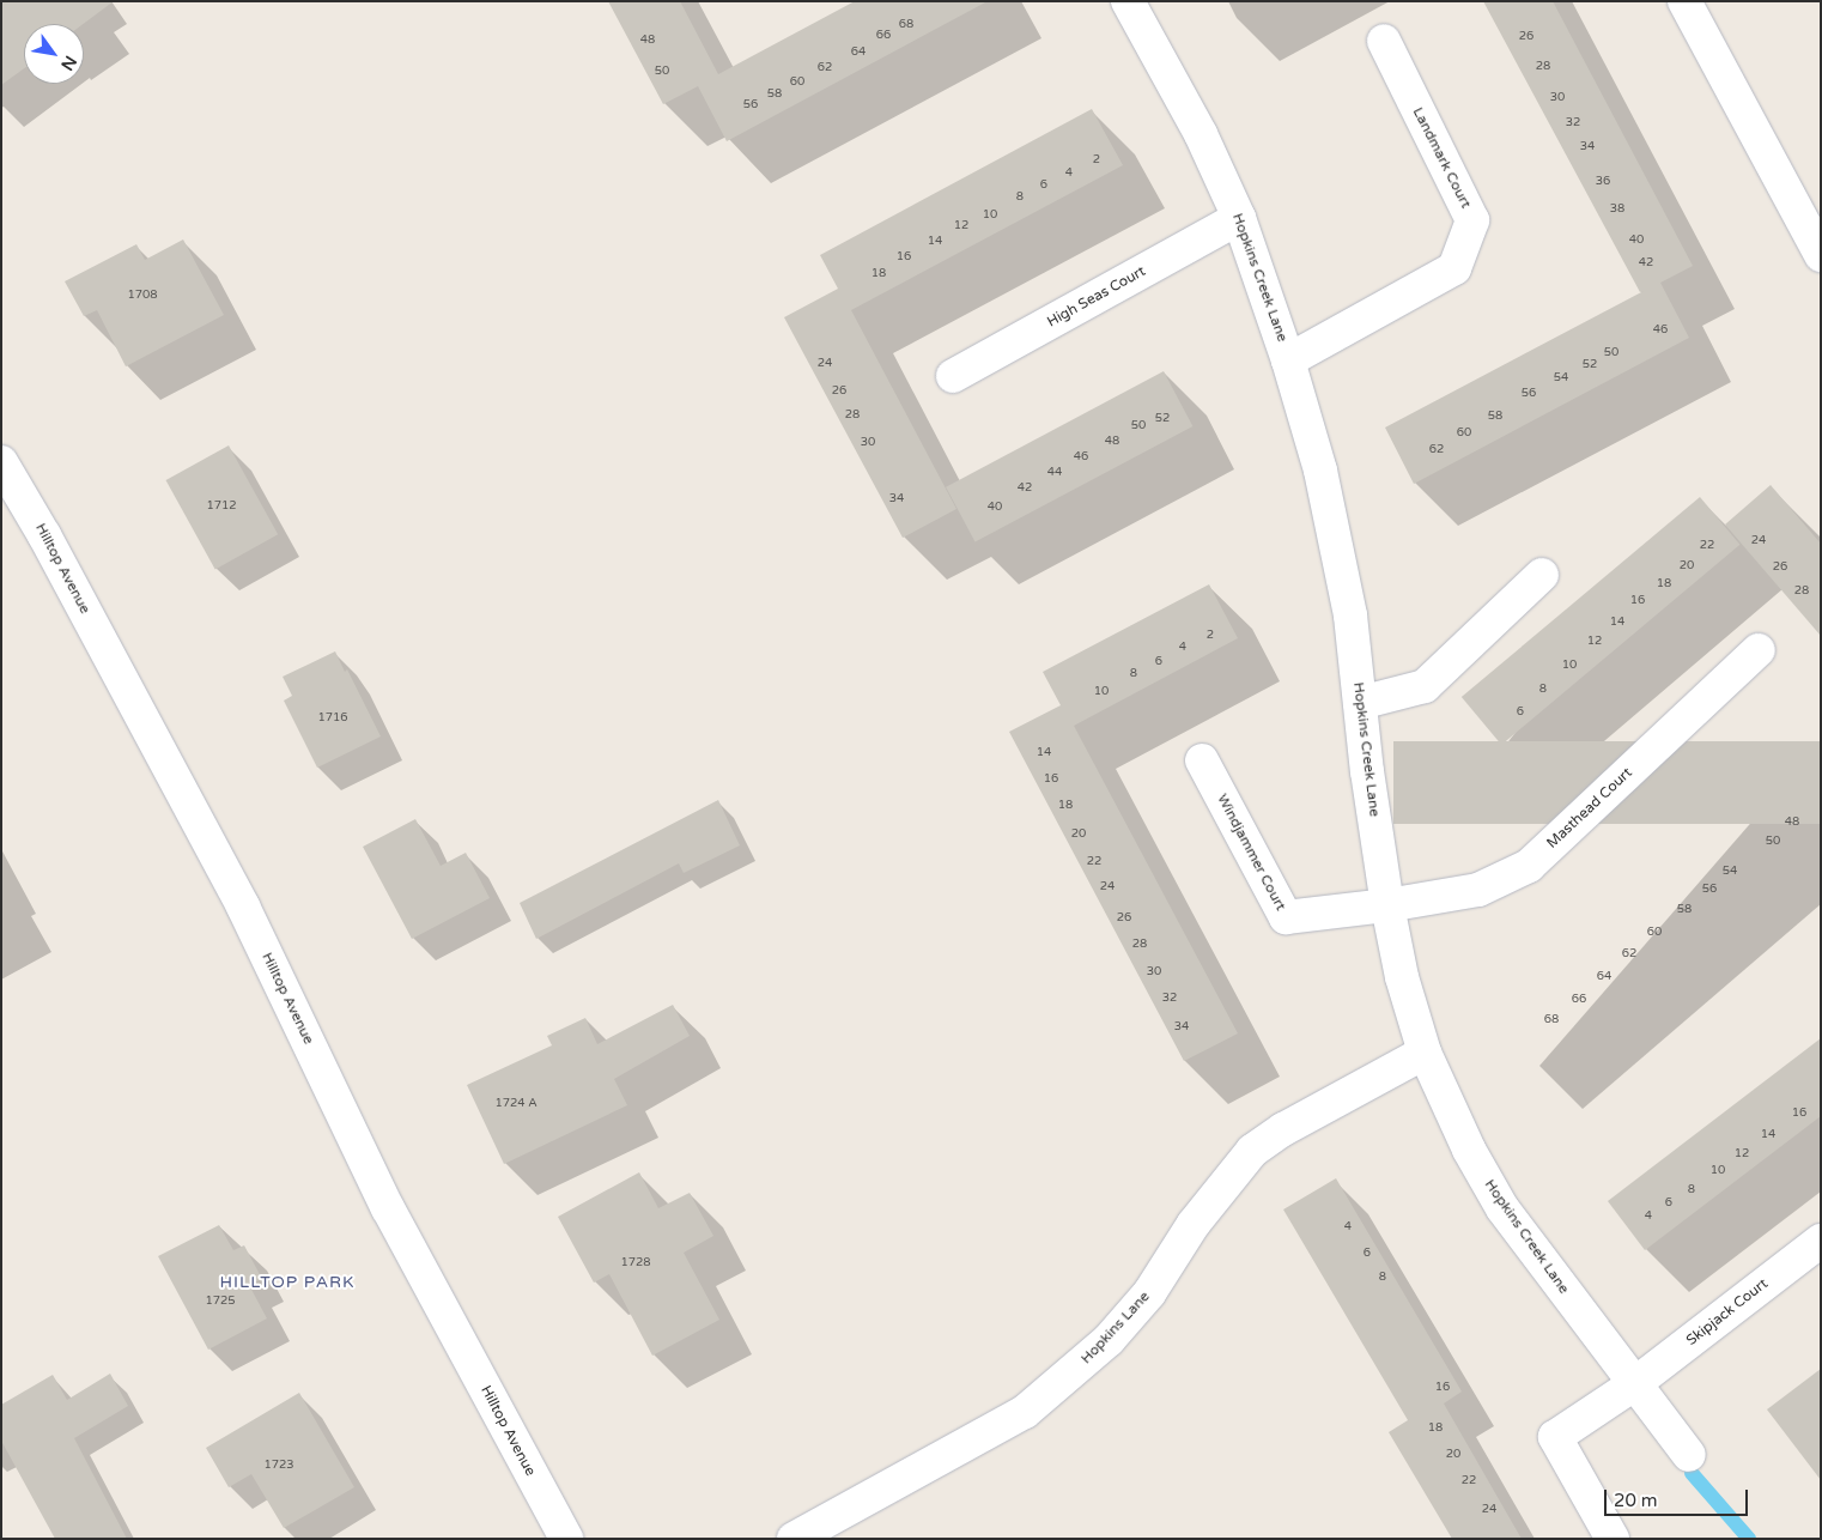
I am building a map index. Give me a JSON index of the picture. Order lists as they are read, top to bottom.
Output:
{
  "streets": {
    "street": [
      "Landmark Court",
      "Hopkins Creek Lane",
      "High Seas Court",
      "Hilltop Avenue",
      "Masthead Court",
      "Windjammer Court",
      "Skipjack Court",
      "Hopkins Lane"
    ]
  },
  "crossings": [
    ["Landmark Court", "Hopkins Creek Lane"],
    ["Hopkins Creek Lane", "High Seas Court"],
    ["Hopkins Creek Lane", "Masthead Court"],
    ["Hopkins Creek Lane", "Windjammer Court"],
    ["Hopkins Creek Lane", "Skipjack Court"],
    ["Hopkins Creek Lane", "Hopkins Lane"],
    ["Masthead Court", "Windjammer Court"]
  ],
  "districts": ["HILLTOP PARK"],
  "house_numbers": [
    "68",
    "66",
    "26",
    "48",
    "64",
    "28",
    "62",
    "50",
    "60",
    "58",
    "30",
    "56",
    "32",
    "34",
    "2",
    "4",
    "36",
    "6",
    "8",
    "38",
    "10",
    "12",
    "40",
    "14",
    "16",
    "42",
    "18",
    "1708",
    "46",
    "50",
    "24",
    "52",
    "54",
    "26",
    "56",
    "28",
    "58",
    "52",
    "50",
    "60",
    "48",
    "30",
    "62",
    "46",
    "44",
    "42",
    "34",
    "1712",
    "40",
    "24",
    "22",
    "20",
    "26",
    "18",
    "28",
    "16",
    "14",
    "2",
    "12",
    "4",
    "6",
    "10",
    "8",
    "8",
    "10",
    "6",
    "1716",
    "14",
    "16",
    "18",
    "48",
    "20",
    "50",
    "22",
    "54",
    "24",
    "56",
    "58",
    "26",
    "60",
    "28",
    "62",
    "30",
    "64",
    "32",
    "66",
    "68",
    "34",
    "1724 A",
    "16",
    "14",
    "12",
    "10",
    "8",
    "6",
    "4",
    "4",
    "6",
    "1728",
    "8",
    "1725",
    "16",
    "18",
    "20",
    "1723",
    "22",
    "24"
  ],
  "scale_bar": "20 m",
  "north": "bottom right"
}
